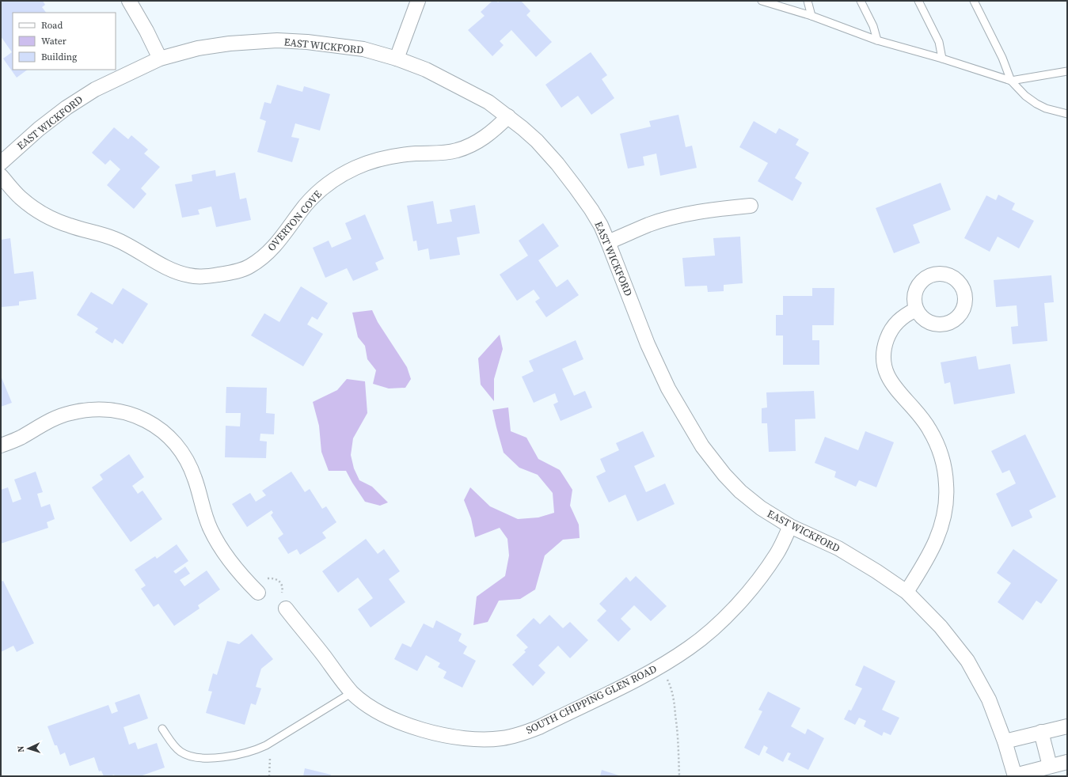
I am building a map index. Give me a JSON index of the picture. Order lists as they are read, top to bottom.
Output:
{
  "streets": {
    "street": ["EAST WICKFORD", "OVERTON COVE", "SOUTH CHIPPING GLEN ROAD"]
  },
  "crossings": [
    ["EAST WICKFORD", "OVERTON COVE"],
    ["EAST WICKFORD", "SOUTH CHIPPING GLEN ROAD"]
  ],
  "legend": ["Road", "Water", "Building"],
  "north": "left"
}
